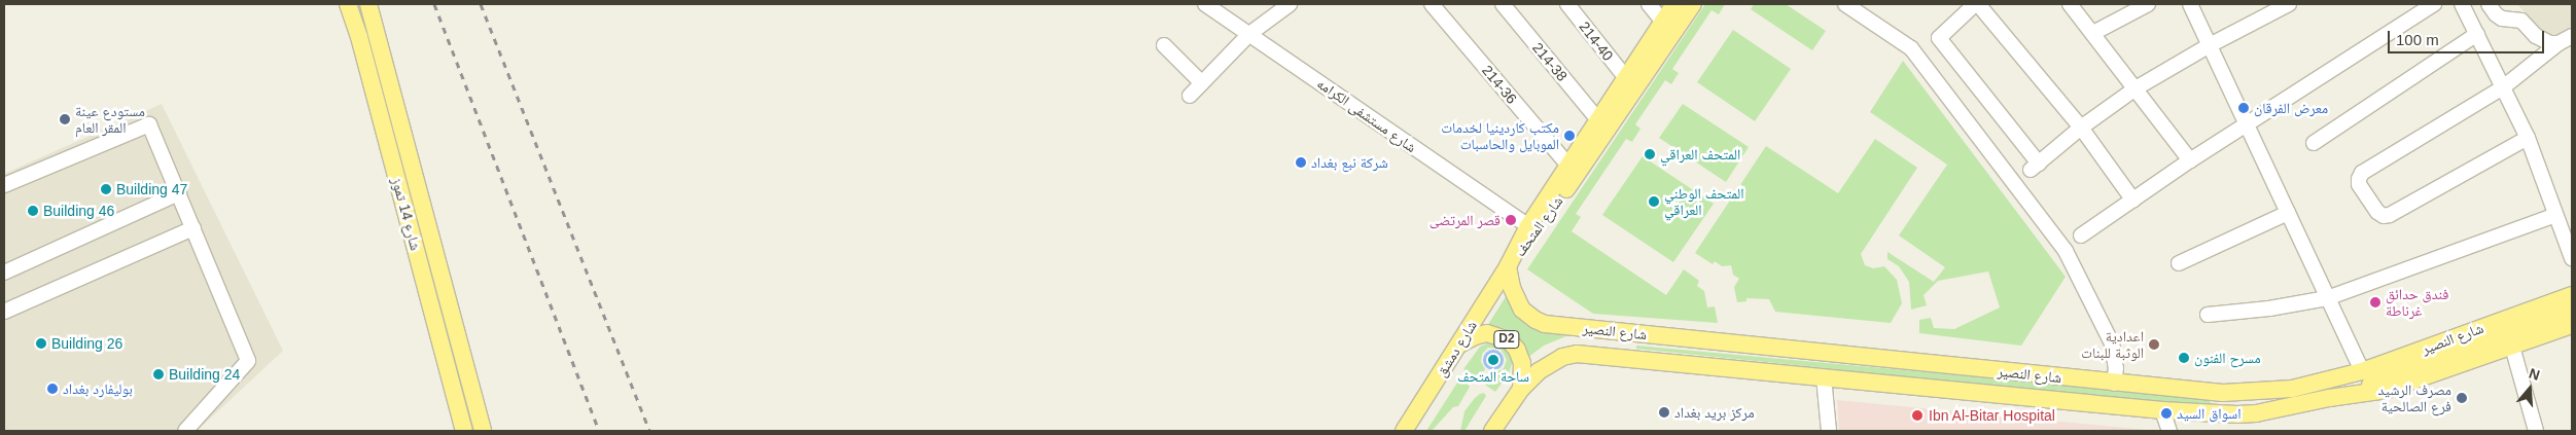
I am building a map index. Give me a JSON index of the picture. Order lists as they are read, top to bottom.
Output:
{
  "streets": {
    "main road": [
      "شارع 14 تموز",
      "شارع المتحف",
      "شارع النصیر",
      "D2",
      "شارع دمشق"
    ],
    "street": [
      "214-40",
      "214-38",
      "214-36",
      "شارع مستشفى الكرامه"
    ]
  },
  "crossings": [
    ["214-40", "شارع المتحف"],
    ["214-38", "شارع المتحف"],
    ["214-36", "شارع المتحف"],
    ["شارع مستشفى الكرامه", "شارع المتحف"],
    ["شارع المتحف", "شارع النصیر"],
    ["شارع المتحف", "شارع دمشق"],
    ["شارع النصیر", "D2"],
    ["شارع النصیر", "شارع دمشق"],
    ["D2", "شارع دمشق"]
  ],
  "places": [
    "معرض الفرقان",
    "مستودع عينة المقر العام",
    "مكتب كاردينيا لخدمات الموبايل والحاسبات",
    "المتحف العراقي",
    "شركة نبع بغداد",
    "Building 47",
    "المتحف الوطني العراقي",
    "Building 46",
    "قصر المرتضى",
    "فندق حدائق غرناطة",
    "Building 26",
    "اعدادية الوثبة للبنات",
    "مسرح الفنون",
    "ساحة المتحف",
    "Building 24",
    "بوليفارد بغداد",
    "مصرف الرشيد فرع الصالحية",
    "مركز بريد بغداد",
    "اسواق السيد",
    "Ibn Al-Bitar Hospital"
  ],
  "scale_bar": "100 m",
  "north": "top"
}
